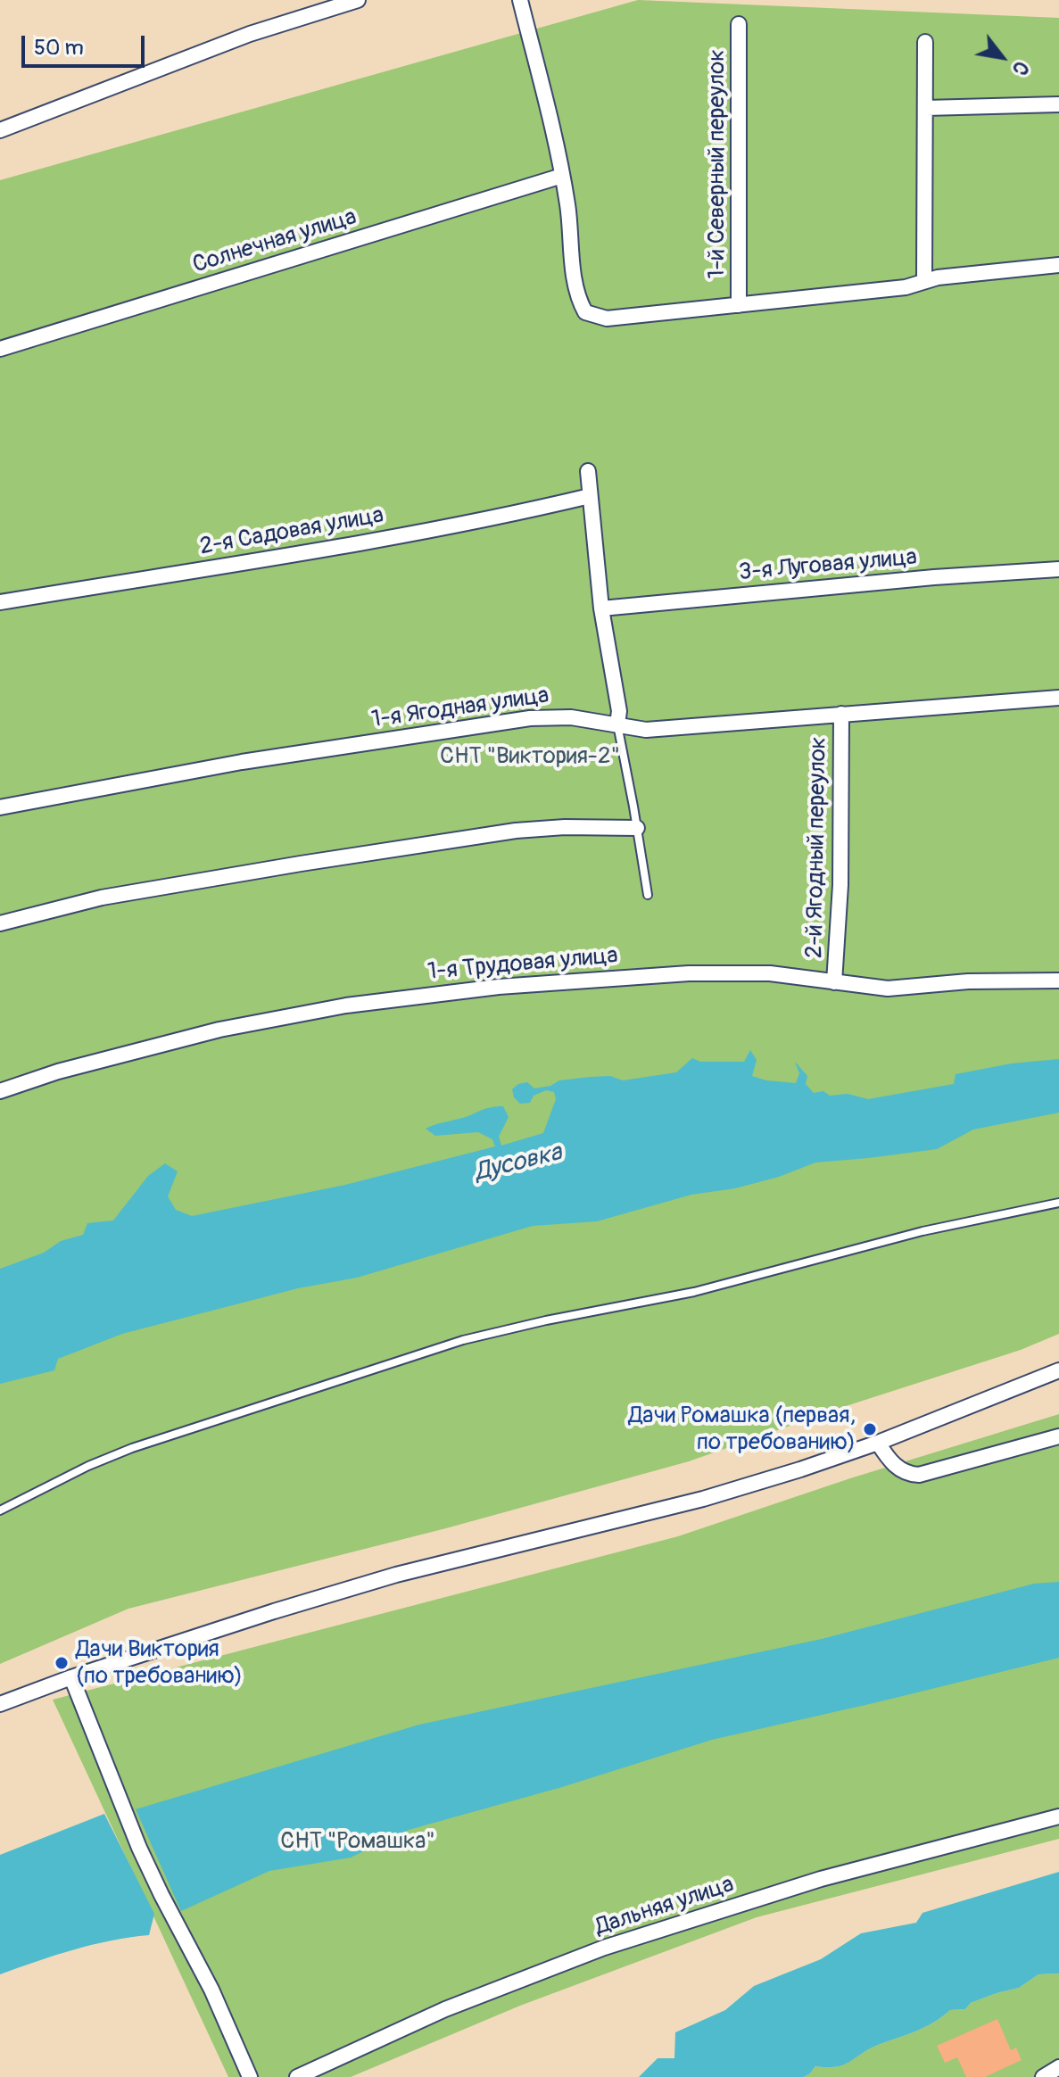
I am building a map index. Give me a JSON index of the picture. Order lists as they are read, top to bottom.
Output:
{
  "streets": {
    "street": [
      "1-й Северный переулок",
      "Солнечная улица",
      "2-я Садовая улица",
      "3-я Луговая улица",
      "1-я Ягодная улица",
      "2-й Ягодный переулок",
      "1-я Трудовая улица",
      "Дальняя улица"
    ]
  },
  "crossings": [
    ["1-я Ягодная улица", "2-й Ягодный переулок"],
    ["2-й Ягодный переулок", "1-я Трудовая улица"]
  ],
  "water": ["Дусовка"],
  "parks": ["СНТ \"Виктория-2\"", "СНТ \"Ромашка\""],
  "places": ["Дачи Ромашка (первая, по требованию)", "Дачи Виктория (по требованию)"],
  "scale_bar": "50 m",
  "north": "bottom right"
}
